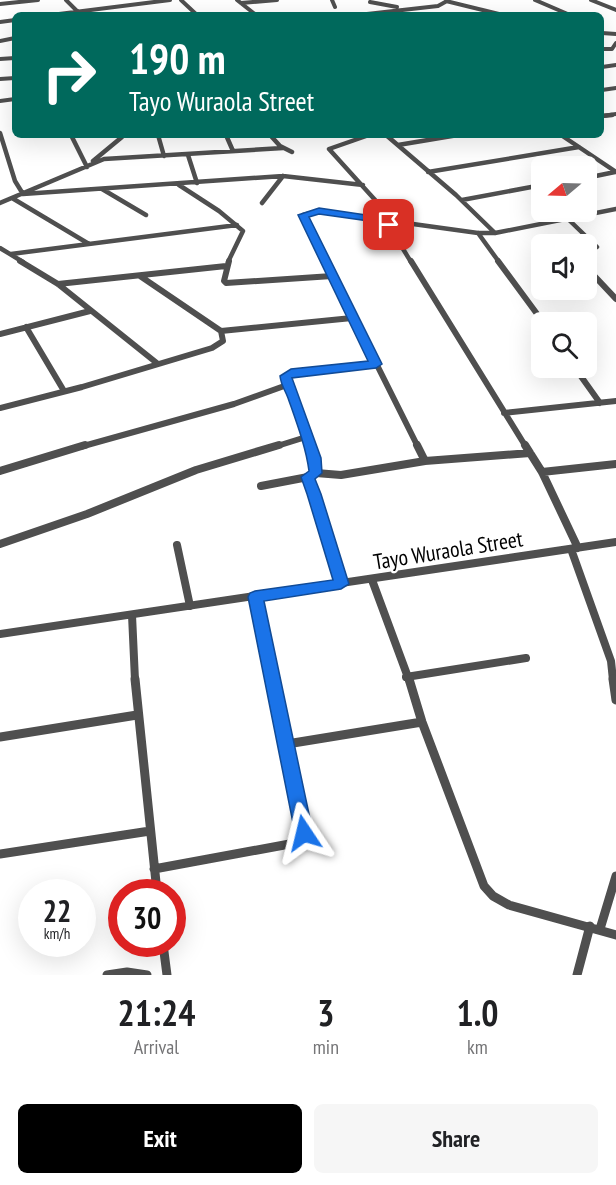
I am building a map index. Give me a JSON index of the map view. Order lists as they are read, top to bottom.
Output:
{
  "streets": {
    "street": ["Tayo Wuraola Street"]
  },
  "north": "left",
  "page": {
    "turn": ["190 m", "Tayo Wuraola Street"],
    "speed": "22 km/h",
    "limit": "30",
    "eta": [
      "21:24",
      "Arrival",
      "3",
      "min",
      "1.0",
      "km"
    ],
    "buttons": ["Exit", "Share"]
  }
}
